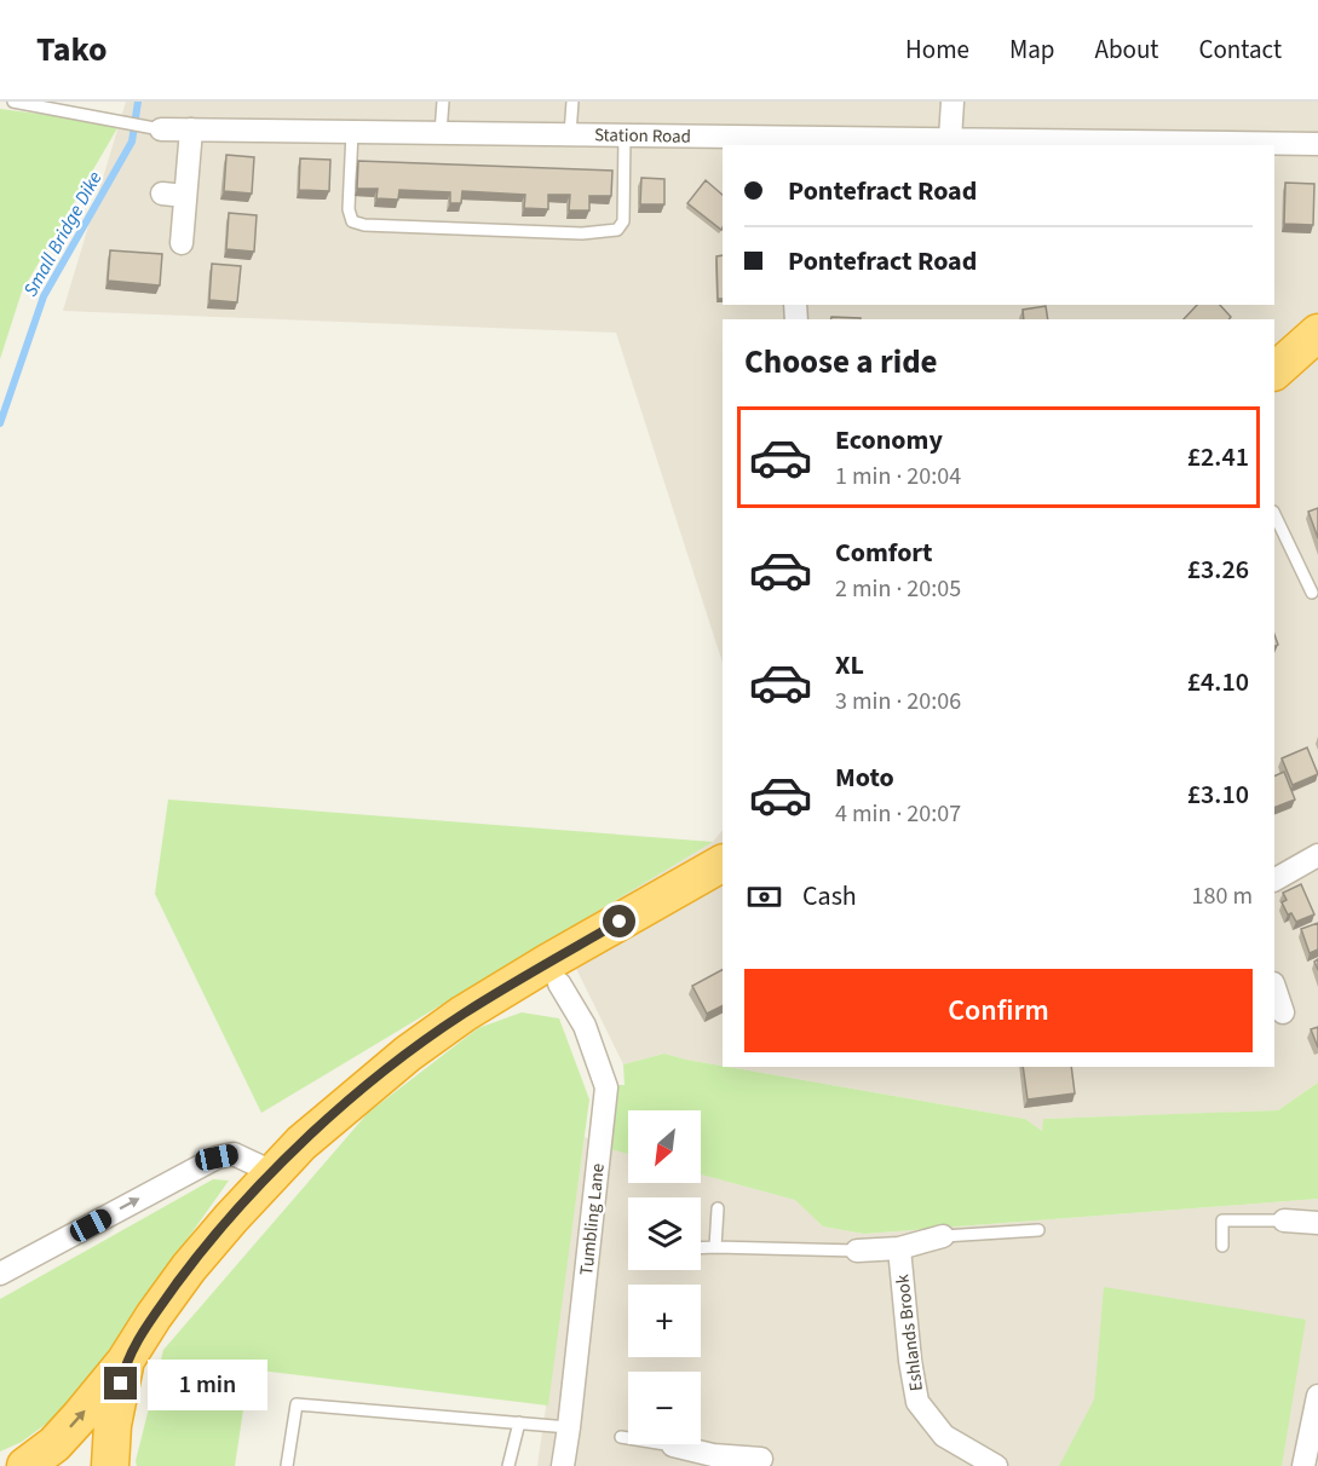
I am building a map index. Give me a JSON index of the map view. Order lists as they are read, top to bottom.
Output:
{
  "streets": {
    "street": ["Station Road", "Tumbling Lane", "Eshlands Brook"]
  },
  "water": ["Small Bridge Dike"],
  "north": "bottom left",
  "page": {
    "header": "Tako",
    "nav": [
      "Home",
      "Map",
      "About",
      "Contact"
    ],
    "banner": ["Pontefract Road", "Pontefract Road"],
    "heading": "Choose a ride",
    "list": [
      {
        "name": "Economy",
        "note": "1 min · 20:04",
        "value": "£2.41"
      },
      {
        "name": "Comfort",
        "note": "2 min · 20:05",
        "value": "£3.26"
      },
      {
        "name": "XL",
        "note": "3 min · 20:06",
        "value": "£4.10"
      },
      {
        "name": "Moto",
        "note": "4 min · 20:07",
        "value": "£3.10"
      }
    ],
    "pay": ["Cash", "180 m"],
    "buttons": "Confirm",
    "map_buttons": ["+", "−"],
    "bubble": "1 min"
  }
}
